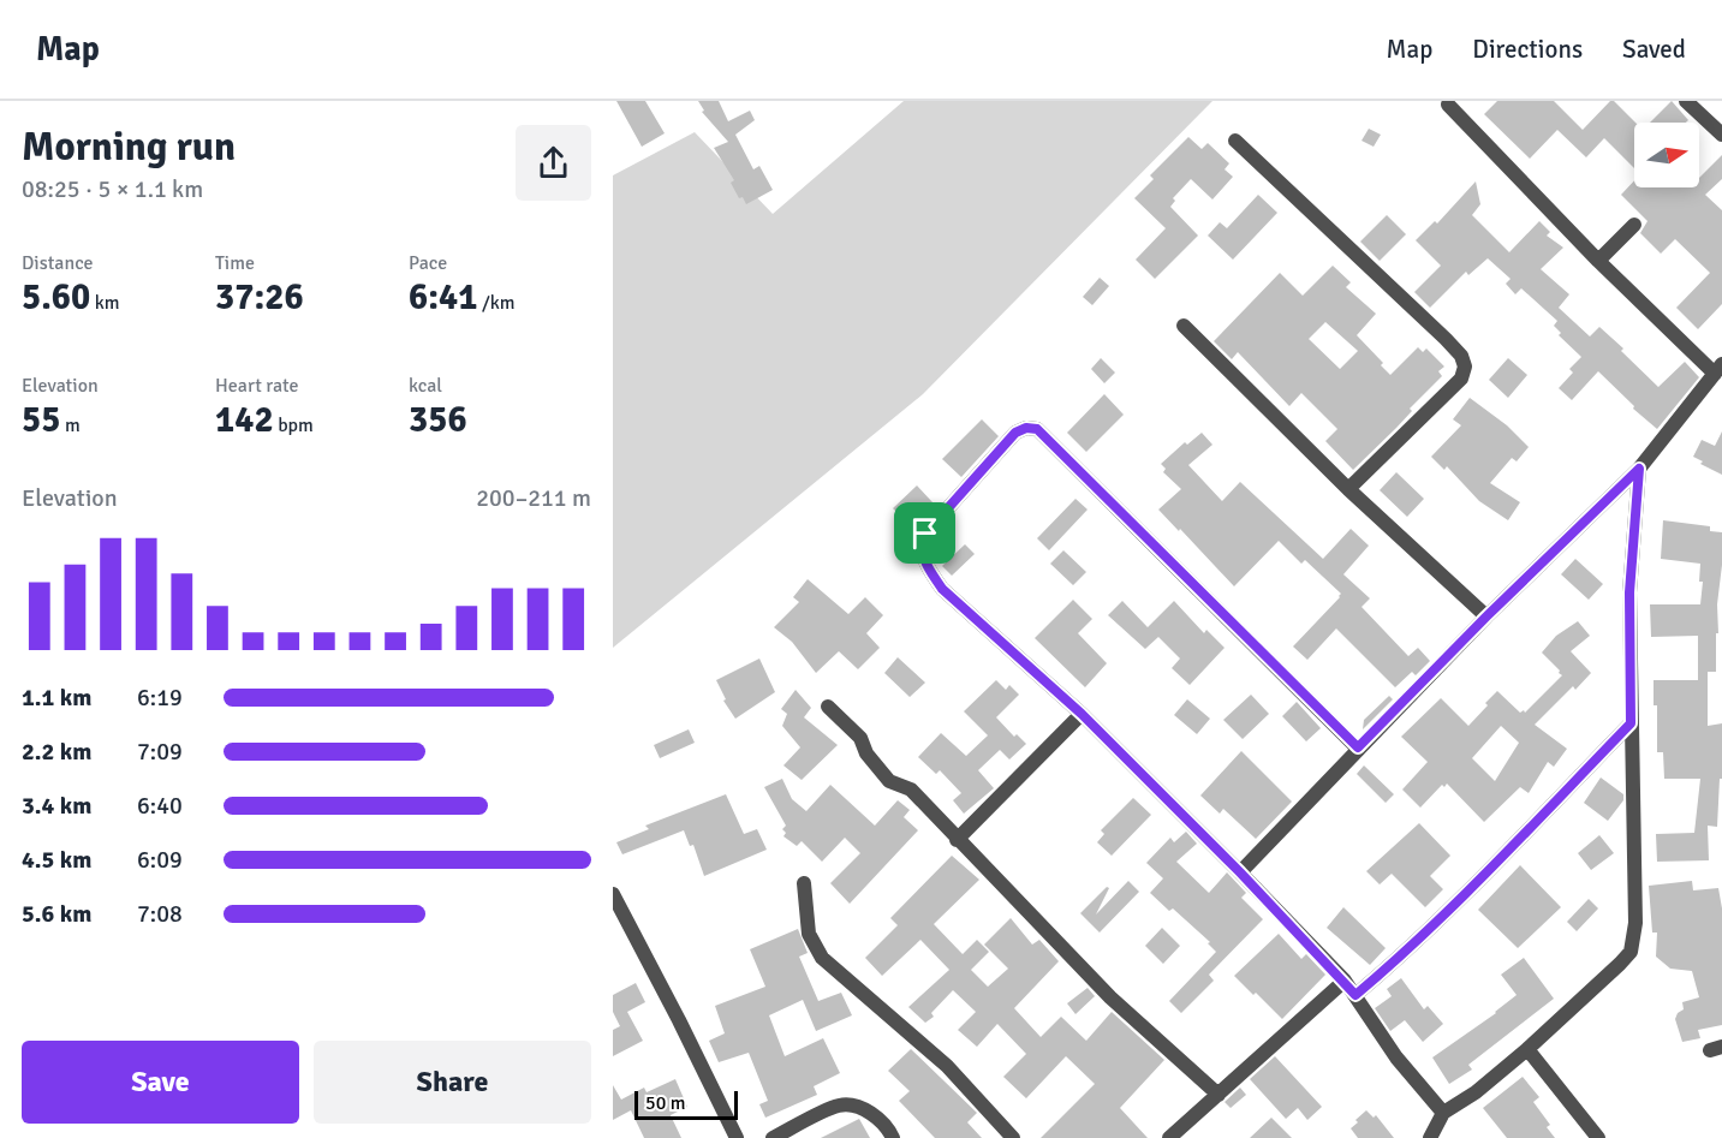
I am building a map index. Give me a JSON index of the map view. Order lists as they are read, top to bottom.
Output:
{
  "scale_bar": "50 m",
  "north": "right",
  "page": {
    "header": "Map",
    "nav": ["Map", "Directions", "Saved"],
    "heading": ["Morning run", "08:25 · 5 × 1.1 km"],
    "stats": [
      ["Distance", "5.60 km"],
      ["Time", "37:26"],
      ["Pace", "6:41 /km"],
      ["Elevation", "55 m"],
      ["Heart rate", "142 bpm"],
      ["kcal", "356"]
    ],
    "chart": ["Elevation", "200–211 m"],
    "list": [
      {
        "name": "1.1 km",
        "note": "6:19"
      },
      {
        "name": "2.2 km",
        "note": "7:09"
      },
      {
        "name": "3.4 km",
        "note": "6:40"
      },
      {
        "name": "4.5 km",
        "note": "6:09"
      },
      {
        "name": "5.6 km",
        "note": "7:08"
      }
    ],
    "buttons": ["Save", "Share"],
    "scale": "50 m"
  }
}
